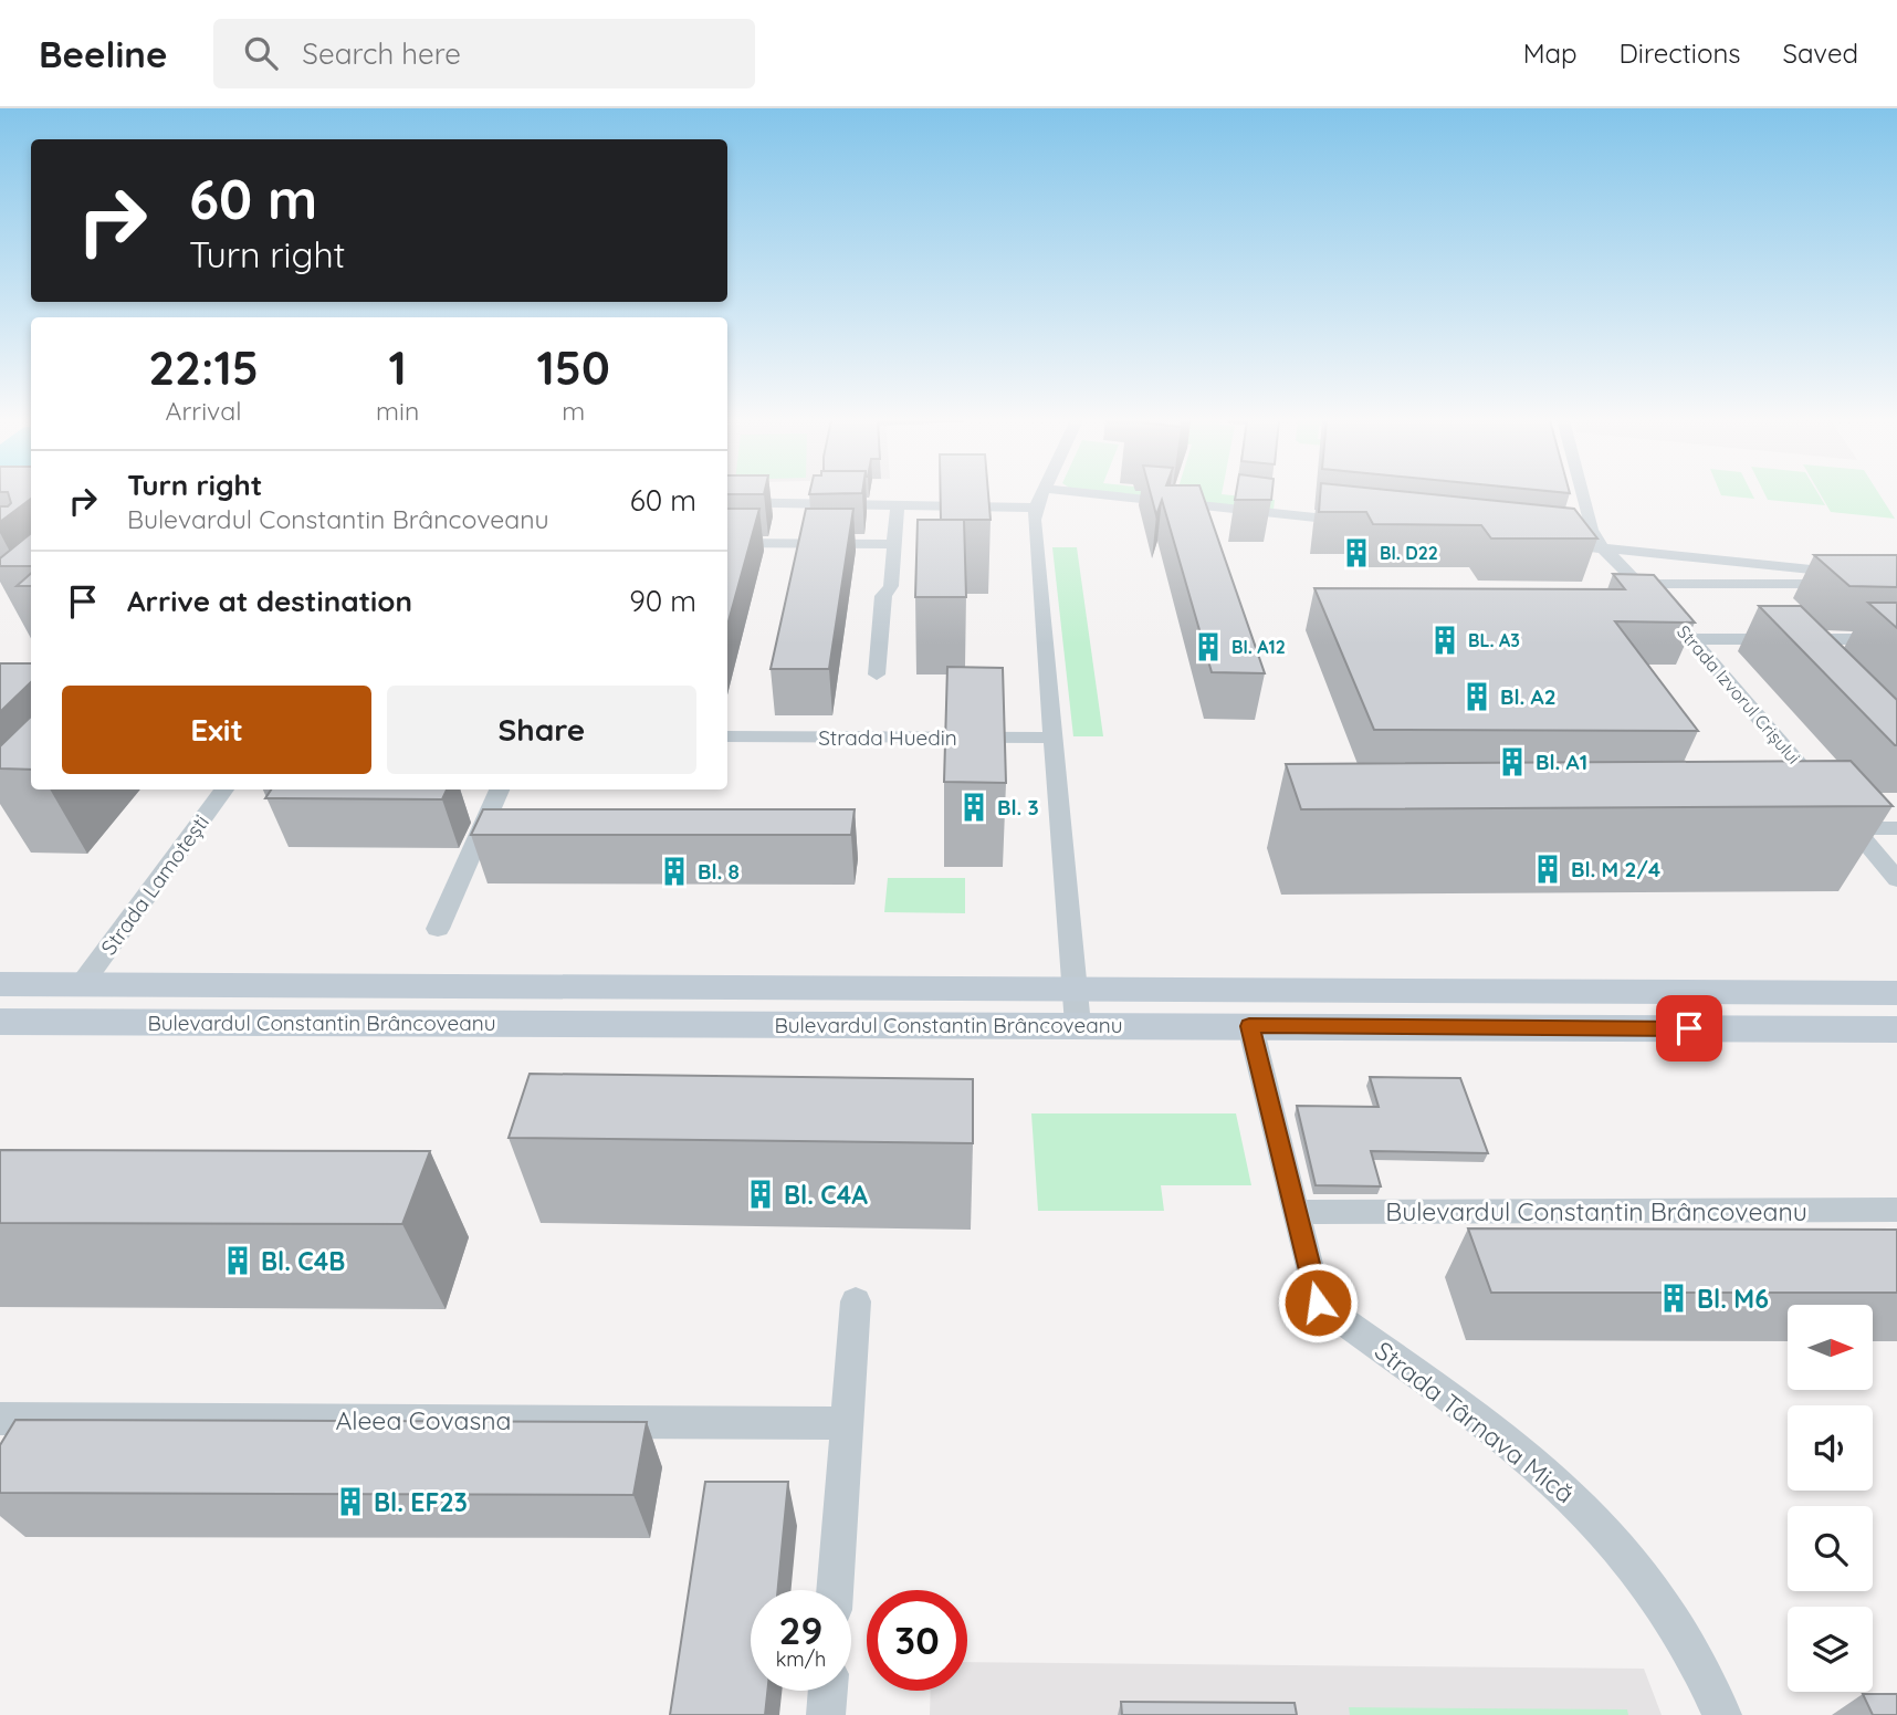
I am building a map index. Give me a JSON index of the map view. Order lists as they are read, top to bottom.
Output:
{
  "streets": {
    "main road": ["Bulevardul Constantin Brâncoveanu"],
    "street": [
      "Strada Izvorul Crișului",
      "Strada Huedin",
      "Strada Lamotești",
      "Aleea Covasna",
      "Strada Târnava Mică"
    ]
  },
  "crossings": [
    ["Strada Lamotești", "Bulevardul Constantin Brâncoveanu"],
    ["Bulevardul Constantin Brâncoveanu", "Strada Târnava Mică"]
  ],
  "places": {
    "building": [
      "Bl. D22",
      "BL. A3",
      "Bl. A12",
      "Bl. A2",
      "Bl. A1",
      "Bl. 3",
      "Bl. M 2/4",
      "Bl. 8",
      "Bl. C4A",
      "Bl. C4B",
      "Bl. M6",
      "Bl. EF23"
    ]
  },
  "north": "right",
  "page": {
    "header": "Beeline",
    "search": "Search here",
    "nav": ["Map", "Directions", "Saved"],
    "turn": ["60 m", "Turn right"],
    "eta": [
      "22:15",
      "Arrival",
      "1",
      "min",
      "150",
      "m"
    ],
    "list": [
      {
        "name": "Turn right",
        "note": "Bulevardul Constantin Brâncoveanu",
        "value": "60 m"
      },
      {
        "name": "Arrive at destination",
        "value": "90 m"
      }
    ],
    "buttons": ["Exit", "Share"],
    "speed": "29 km/h",
    "limit": "30"
  }
}
